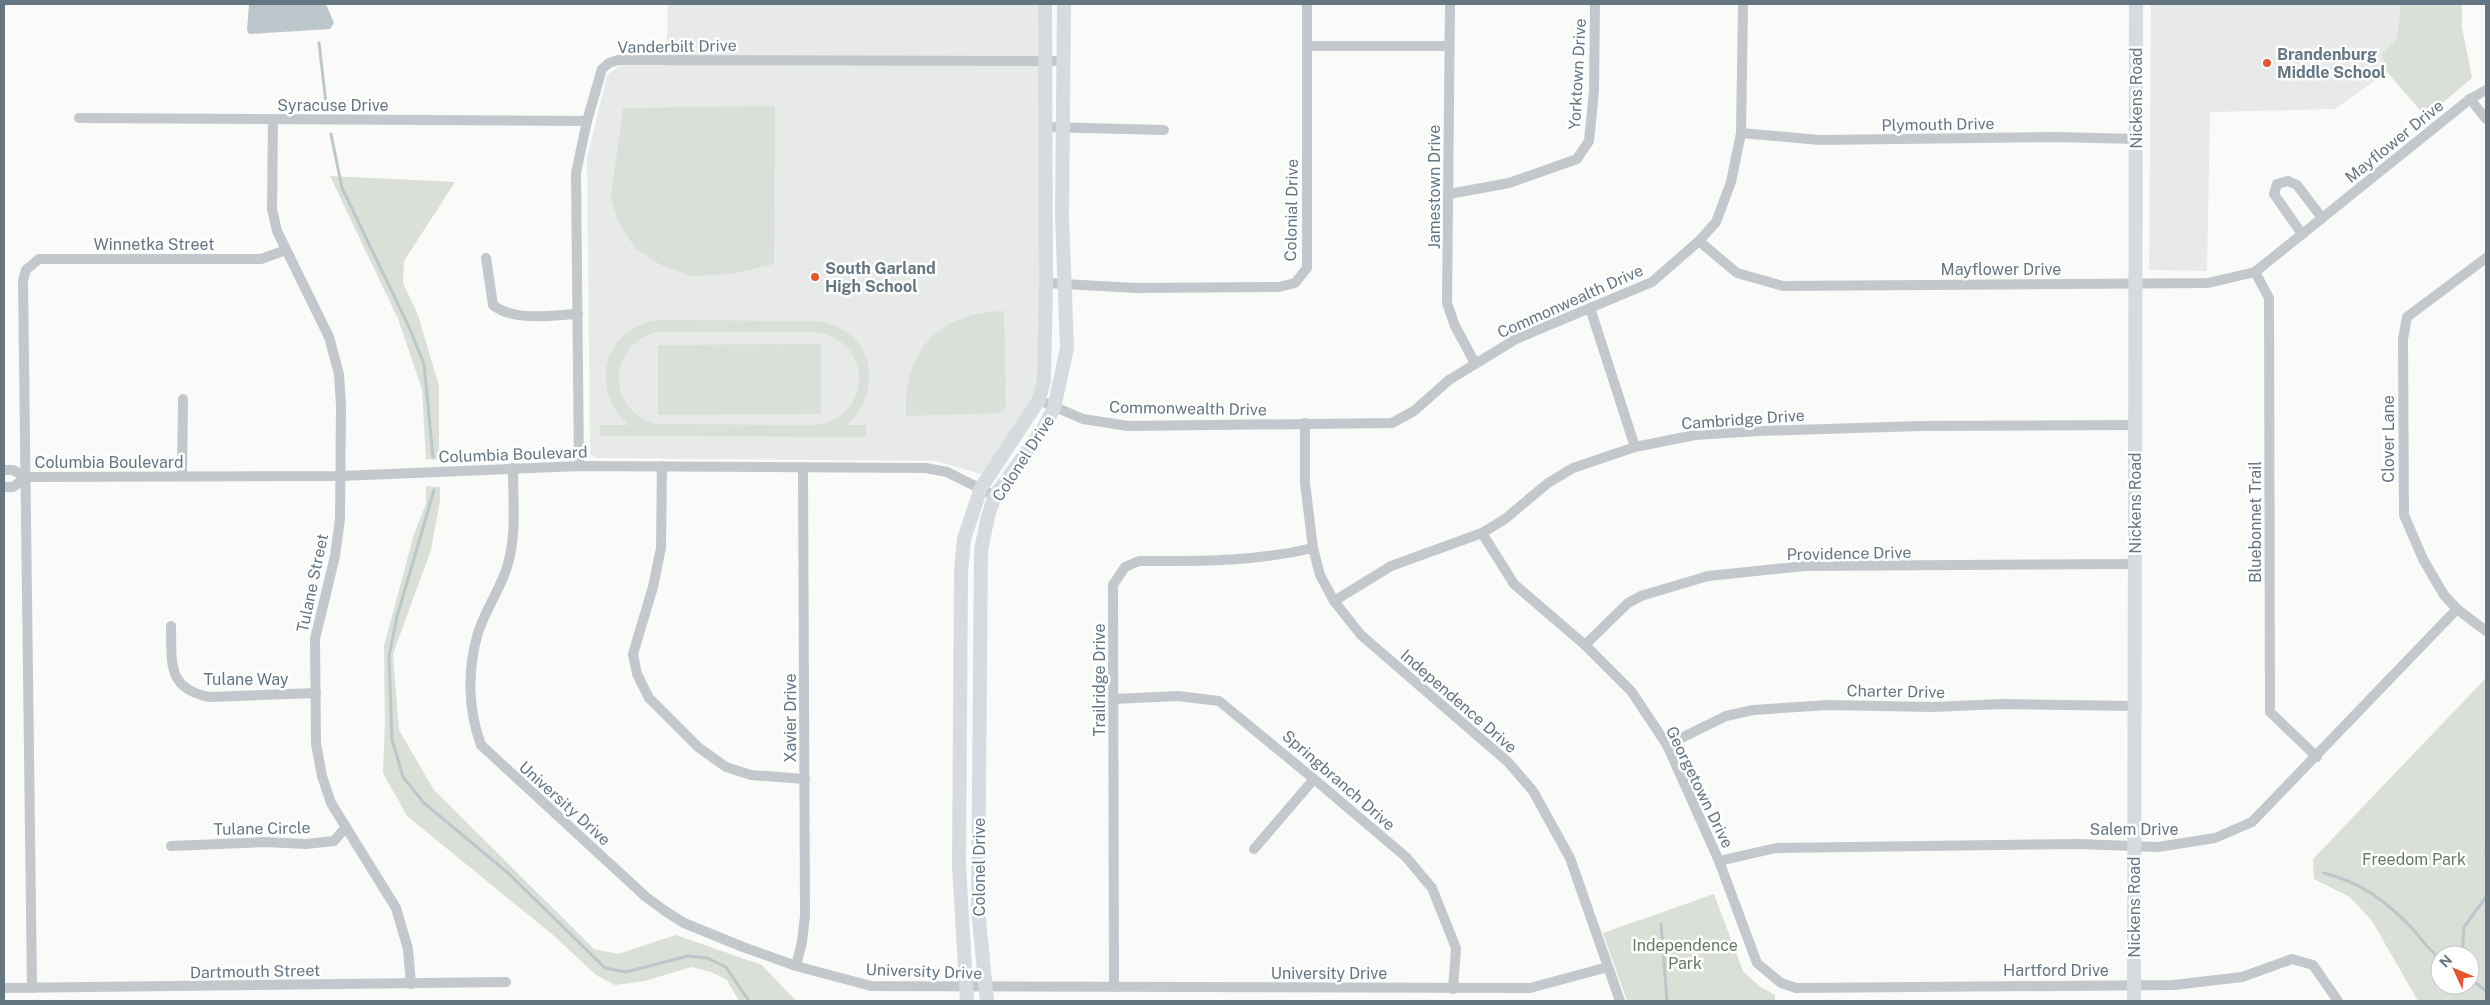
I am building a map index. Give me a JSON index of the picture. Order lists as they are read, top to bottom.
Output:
{
  "streets": {
    "street": [
      "Vanderbilt Drive",
      "Yorktown Drive",
      "Nickens Road",
      "Syracuse Drive",
      "Plymouth Drive",
      "Mayflower Drive",
      "Jamestown Drive",
      "Colonial Drive",
      "Winnetka Street",
      "Commonwealth Drive",
      "Cambridge Drive",
      "Clover Lane",
      "Columbia Boulevard",
      "Colonel Drive",
      "Bluebonnet Trail",
      "Providence Drive",
      "Tulane Street",
      "Tulane Way",
      "Trailridge Drive",
      "Charter Drive",
      "Independence Drive",
      "Xavier Drive",
      "Springbranch Drive",
      "Georgetown Drive",
      "University Drive",
      "Tulane Circle",
      "Salem Drive",
      "Hartford Drive",
      "Dartmouth Street"
    ]
  },
  "crossings": [
    ["Vanderbilt Drive", "Syracuse Drive"],
    ["Vanderbilt Drive", "Columbia Boulevard"],
    ["Vanderbilt Drive", "Colonel Drive"],
    ["Yorktown Drive", "Jamestown Drive"],
    ["Nickens Road", "Plymouth Drive"],
    ["Nickens Road", "Mayflower Drive"],
    ["Nickens Road", "Cambridge Drive"],
    ["Nickens Road", "Providence Drive"],
    ["Nickens Road", "Charter Drive"],
    ["Nickens Road", "Salem Drive"],
    ["Nickens Road", "Hartford Drive"],
    ["Syracuse Drive", "Tulane Street"],
    ["Plymouth Drive", "Commonwealth Drive"],
    ["Mayflower Drive", "Commonwealth Drive"],
    ["Mayflower Drive", "Bluebonnet Trail"],
    ["Jamestown Drive", "Commonwealth Drive"],
    ["Colonial Drive", "Colonel Drive"],
    ["Winnetka Street", "Columbia Boulevard"],
    ["Winnetka Street", "Tulane Street"],
    ["Commonwealth Drive", "Colonel Drive"],
    ["Commonwealth Drive", "Independence Drive"],
    ["Cambridge Drive", "Independence Drive"],
    ["Cambridge Drive", "Georgetown Drive"],
    ["Clover Lane", "Salem Drive"],
    ["Columbia Boulevard", "Colonel Drive"],
    ["Columbia Boulevard", "Tulane Street"],
    ["Columbia Boulevard", "Xavier Drive"],
    ["Columbia Boulevard", "University Drive"],
    ["Colonel Drive", "University Drive"],
    ["Bluebonnet Trail", "Salem Drive"],
    ["Providence Drive", "Georgetown Drive"],
    ["Tulane Street", "Tulane Way"],
    ["Tulane Street", "Tulane Circle"],
    ["Tulane Street", "Dartmouth Street"],
    ["Trailridge Drive", "Independence Drive"],
    ["Trailridge Drive", "Springbranch Drive"],
    ["Trailridge Drive", "University Drive"],
    ["Charter Drive", "Georgetown Drive"],
    ["Independence Drive", "University Drive"],
    ["Xavier Drive", "University Drive"],
    ["Springbranch Drive", "University Drive"],
    ["Georgetown Drive", "Salem Drive"],
    ["Georgetown Drive", "Hartford Drive"]
  ],
  "parks": ["Freedom Park", "Independence Park"],
  "places": ["Brandenburg Middle School", "South Garland High School"],
  "north": "top left"
}
